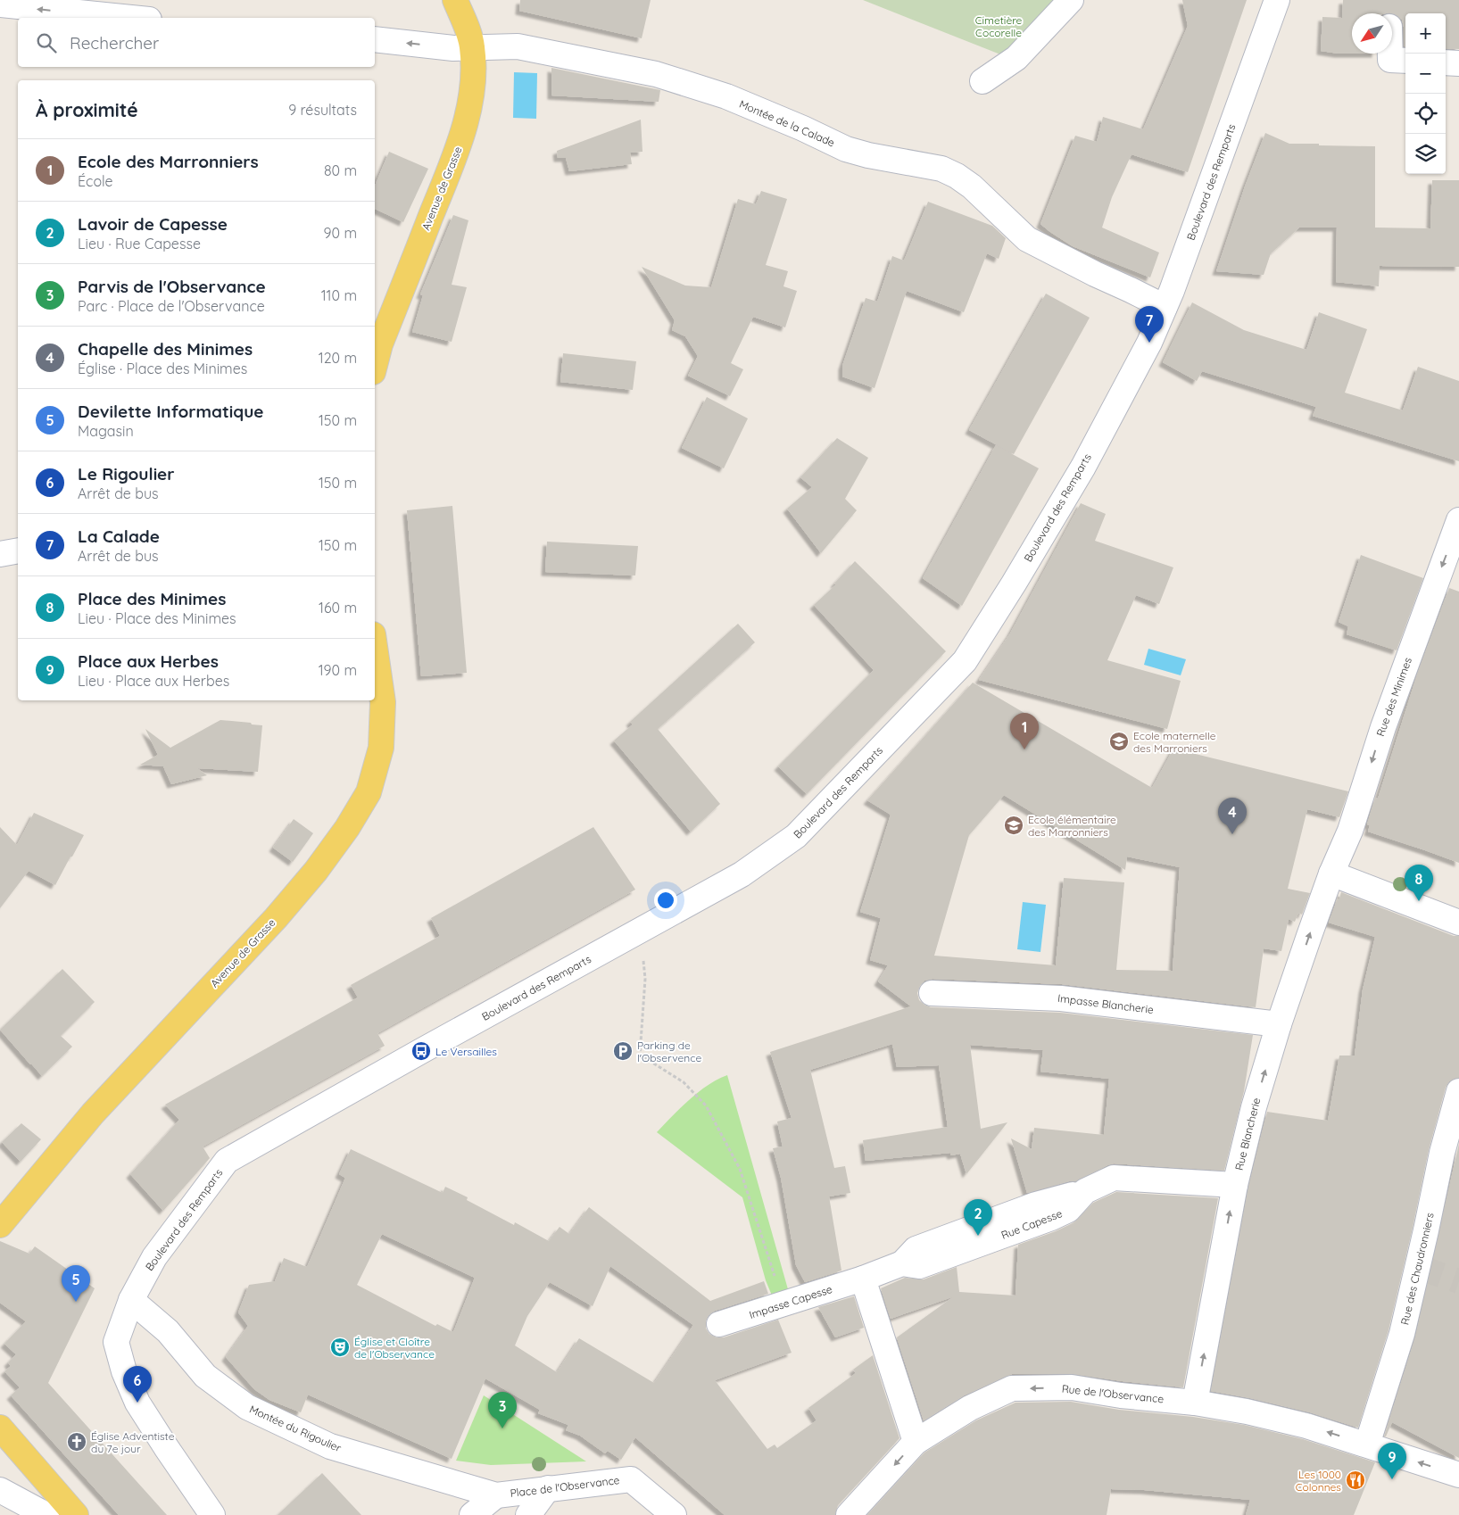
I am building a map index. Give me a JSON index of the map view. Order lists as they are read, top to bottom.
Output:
{
  "streets": {
    "main road": ["Avenue de Grasse"],
    "street": [
      "Montée de la Calade",
      "Boulevard des Remparts",
      "Rue des Minimes",
      "Impasse Blancherie",
      "Rue Blancherie",
      "Rue Capesse",
      "Rue des Chaudronniers",
      "Impasse Capesse",
      "Rue de l'Observance",
      "Montée du Rigoulier",
      "Place de l'Observance"
    ]
  },
  "crossings": [
    ["Montée de la Calade", "Boulevard des Remparts"],
    ["Montée de la Calade", "Avenue de Grasse"],
    ["Boulevard des Remparts", "Montée du Rigoulier"],
    ["Rue des Minimes", "Rue Blancherie"],
    ["Impasse Blancherie", "Rue Blancherie"],
    ["Rue Blancherie", "Rue Capesse"],
    ["Rue Blancherie", "Rue de l'Observance"],
    ["Rue Capesse", "Impasse Capesse"],
    ["Rue des Chaudronniers", "Rue de l'Observance"],
    ["Montée du Rigoulier", "Place de l'Observance"]
  ],
  "one_way": ["Rue des Minimes", "Rue Blancherie", "Rue de l'Observance"],
  "parks": ["Cimetière Cocorelle"],
  "places": {
    "school or university": ["Ecole maternelle des Marroniers", "Ecole élémentaire des Marronniers"],
    "bus stop": ["Le Versailles"],
    "parking": ["Parking de l'Observence"],
    "theatre": ["Église et Cloître de l'Observance"],
    "church": ["Église Adventiste du 7e jour"],
    "restaurant": ["Les 1000 Colonnes"]
  },
  "north": "bottom left",
  "page": {
    "map_buttons": ["+", "−"],
    "search": "Rechercher",
    "heading": ["À proximité", "9 résultats"],
    "list": [
      {
        "mark": "1",
        "name": "Ecole des Marronniers",
        "note": "École",
        "value": "80 m"
      },
      {
        "mark": "2",
        "name": "Lavoir de Capesse",
        "note": "Lieu · Rue Capesse",
        "value": "90 m"
      },
      {
        "mark": "3",
        "name": "Parvis de l'Observance",
        "note": "Parc · Place de l'Observance",
        "value": "110 m"
      },
      {
        "mark": "4",
        "name": "Chapelle des Minimes",
        "note": "Église · Place des Minimes",
        "value": "120 m"
      },
      {
        "mark": "5",
        "name": "Devilette Informatique",
        "note": "Magasin",
        "value": "150 m"
      },
      {
        "mark": "6",
        "name": "Le Rigoulier",
        "note": "Arrêt de bus",
        "value": "150 m"
      },
      {
        "mark": "7",
        "name": "La Calade",
        "note": "Arrêt de bus",
        "value": "150 m"
      },
      {
        "mark": "8",
        "name": "Place des Minimes",
        "note": "Lieu · Place des Minimes",
        "value": "160 m"
      },
      {
        "mark": "9",
        "name": "Place aux Herbes",
        "note": "Lieu · Place aux Herbes",
        "value": "190 m"
      }
    ],
    "pins": [
      "7",
      "1",
      "4",
      "8",
      "2",
      "5",
      "6",
      "3",
      "9"
    ]
  }
}
